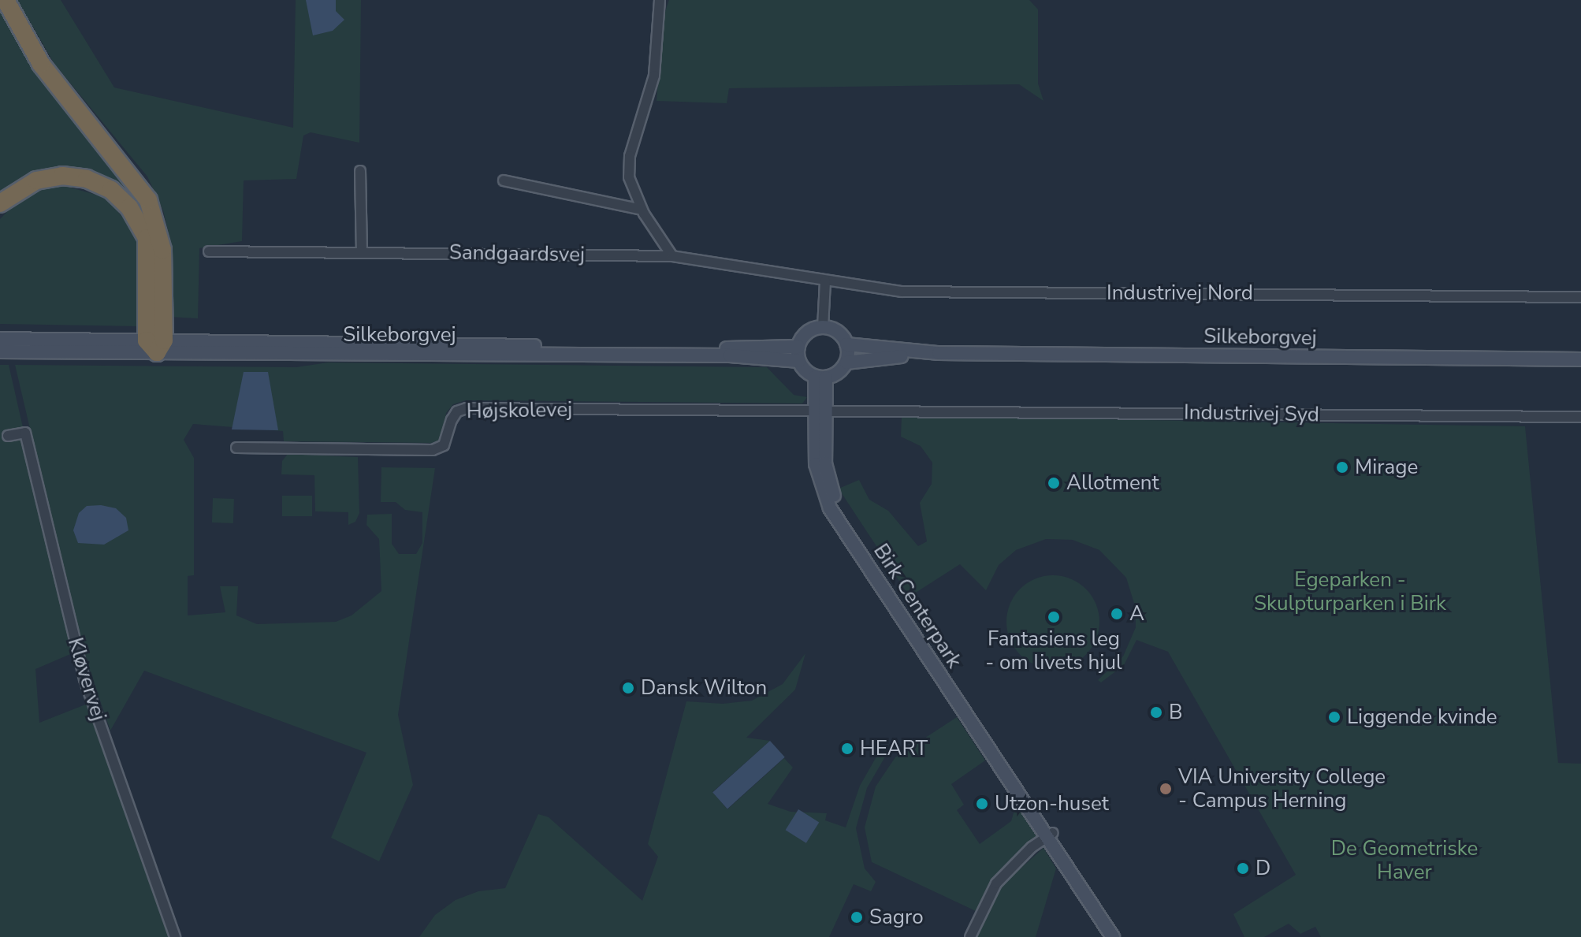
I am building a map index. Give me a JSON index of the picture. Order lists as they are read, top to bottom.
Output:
{
  "streets": {
    "main road": ["Silkeborgvej", "Birk Centerpark"],
    "street": [
      "Sandgaardsvej",
      "Industrivej Nord",
      "Højskolevej",
      "Industrivej Syd",
      "Kløvervej"
    ]
  },
  "crossings": [
    ["Sandgaardsvej", "Industrivej Nord"],
    ["Silkeborgvej", "Birk Centerpark"],
    ["Højskolevej", "Industrivej Syd"],
    ["Højskolevej", "Birk Centerpark"],
    ["Industrivej Syd", "Birk Centerpark"]
  ],
  "parks": ["Egeparken - Skulpturparken i Birk", "De Geometriske Haver"],
  "places": [
    "Mirage",
    "Allotment",
    "A",
    "Fantasiens leg - om livets hjul",
    "Dansk Wilton",
    "B",
    "Liggende kvinde",
    "HEART",
    "VIA University College - Campus Herning",
    "Utzon-huset",
    "D",
    "Sagro"
  ]
}
